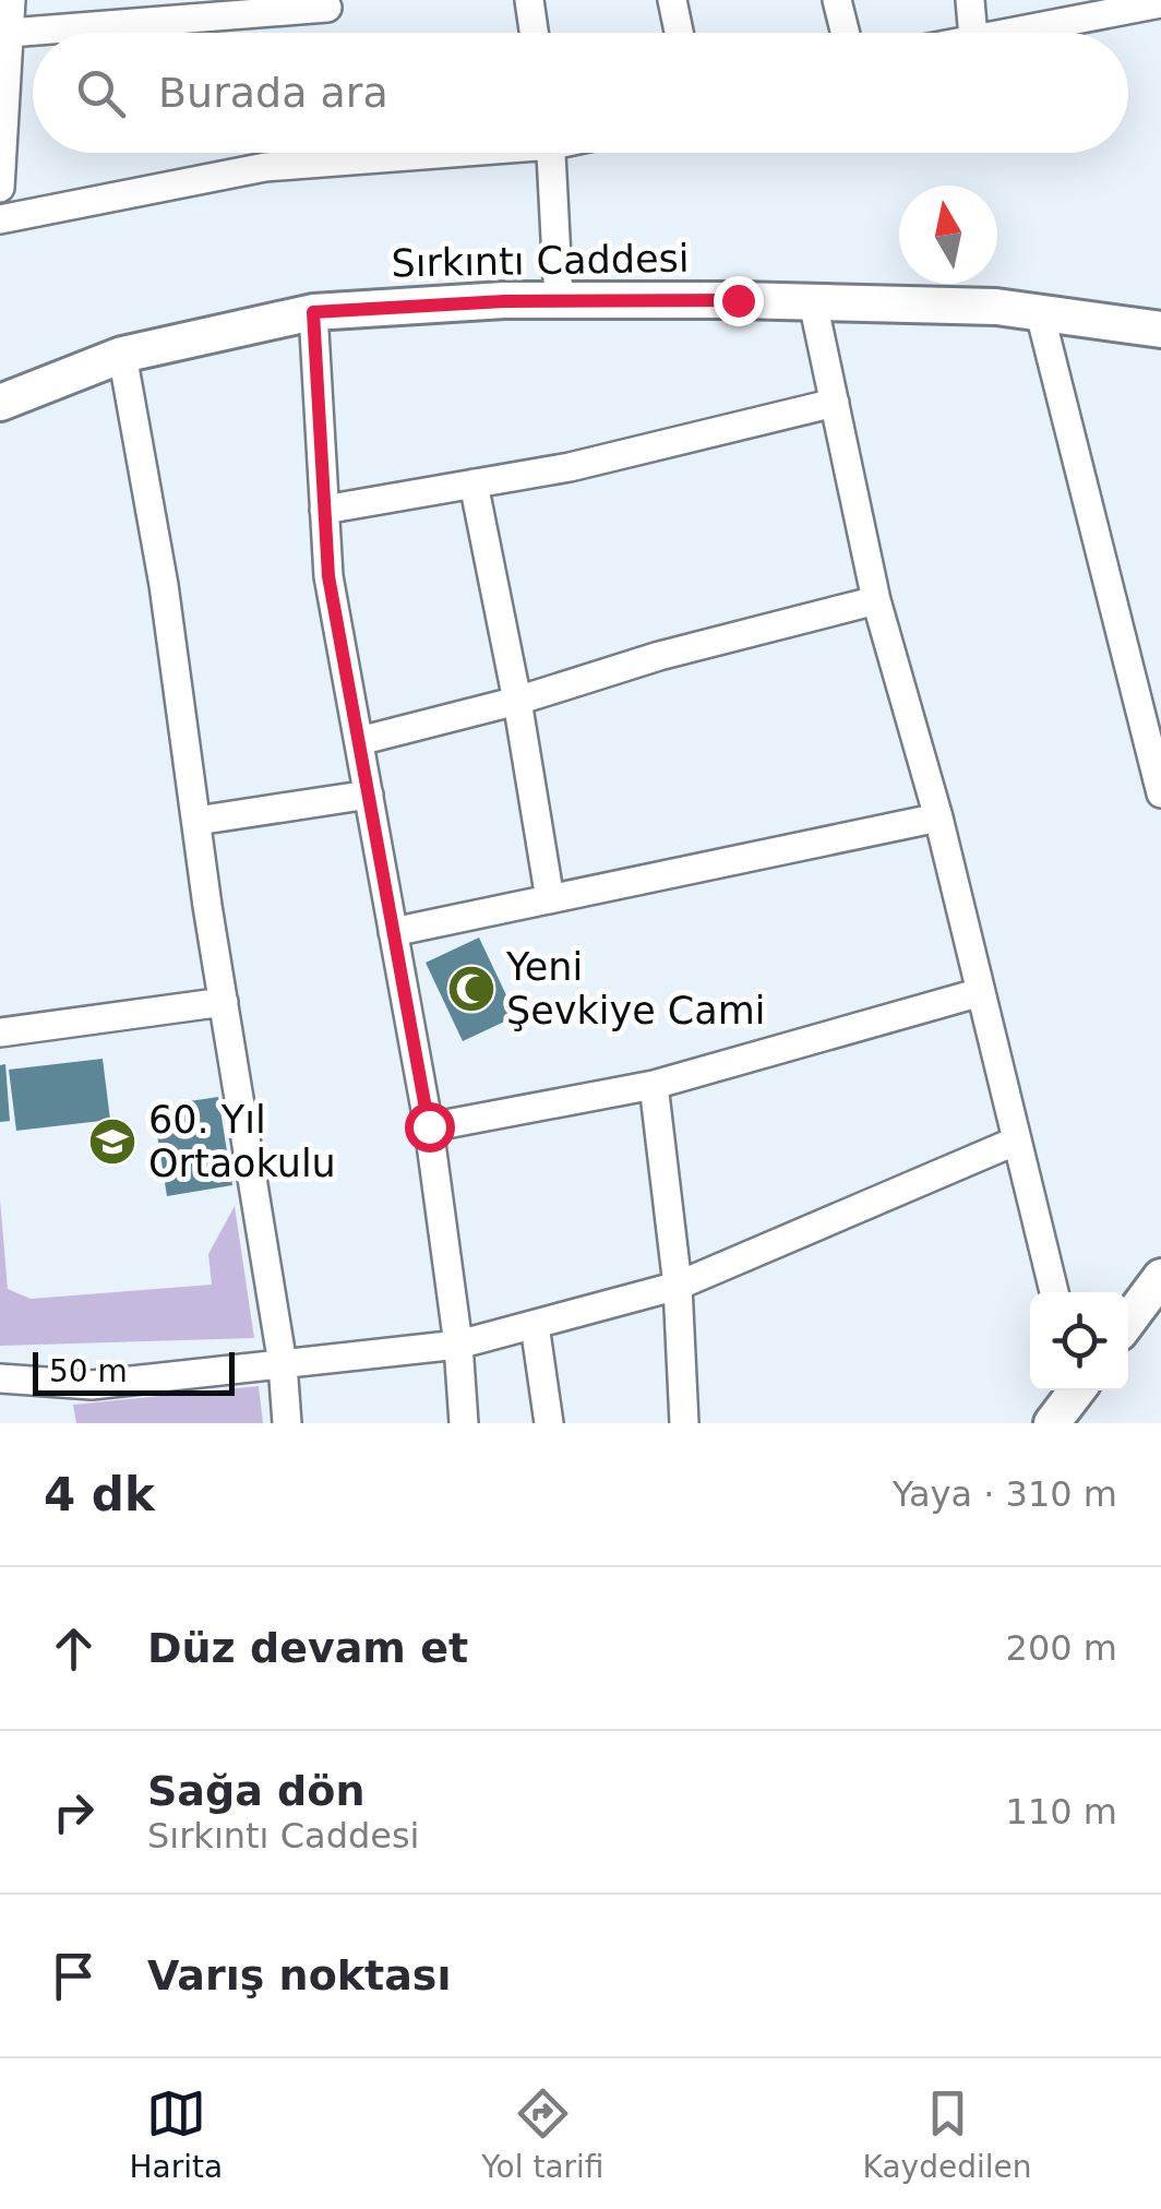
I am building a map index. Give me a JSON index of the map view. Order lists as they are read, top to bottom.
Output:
{
  "streets": {
    "street": ["Sırkıntı Caddesi"]
  },
  "places": {
    "mosque": ["Yeni Şevkiye Cami"],
    "school or university": ["60. Yıl Ortaokulu"]
  },
  "scale_bar": "50 m",
  "north": "top",
  "page": {
    "search": "Burada ara",
    "scale": "50 m",
    "heading": ["4 dk", "Yaya · 310 m"],
    "list": [
      ["Düz devam et", "200 m"],
      ["Sağa dön", "Sırkıntı Caddesi", "110 m"],
      "Varış noktası"
    ],
    "nav": ["Harita", "Yol tarifi", "Kaydedilen"]
  }
}
